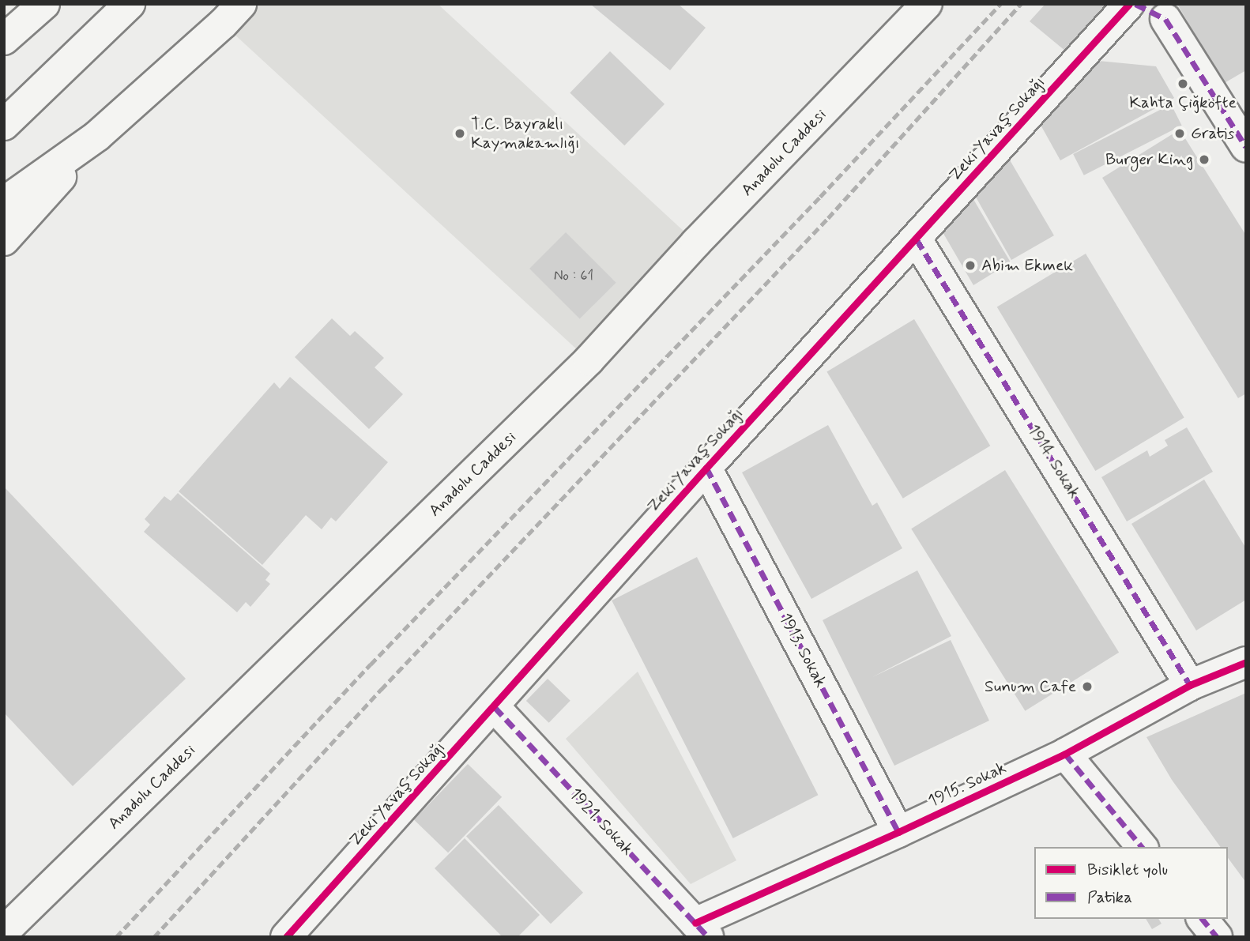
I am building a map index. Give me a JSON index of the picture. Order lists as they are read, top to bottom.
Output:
{
  "streets": {
    "main road": [
      "Zeki Yavaş Sokağı",
      "Anadolu Caddesi",
      "1914. Sokak",
      "1913. Sokak",
      "1915. Sokak",
      "1921. Sokak"
    ]
  },
  "crossings": [
    ["Zeki Yavaş Sokağı", "1914. Sokak"],
    ["Zeki Yavaş Sokağı", "1913. Sokak"],
    ["Zeki Yavaş Sokağı", "1921. Sokak"],
    ["1914. Sokak", "1915. Sokak"],
    ["1913. Sokak", "1915. Sokak"],
    ["1915. Sokak", "1921. Sokak"]
  ],
  "places": [
    "Kahta Çiğköfte",
    "T.C. Bayraklı Kaymakamlığı",
    "Gratis",
    "Burger King",
    "Abim Ekmek",
    "Sunum Cafe"
  ],
  "house_numbers": ["No : 61"],
  "legend": ["Bisiklet yolu", "Patika"]
}
